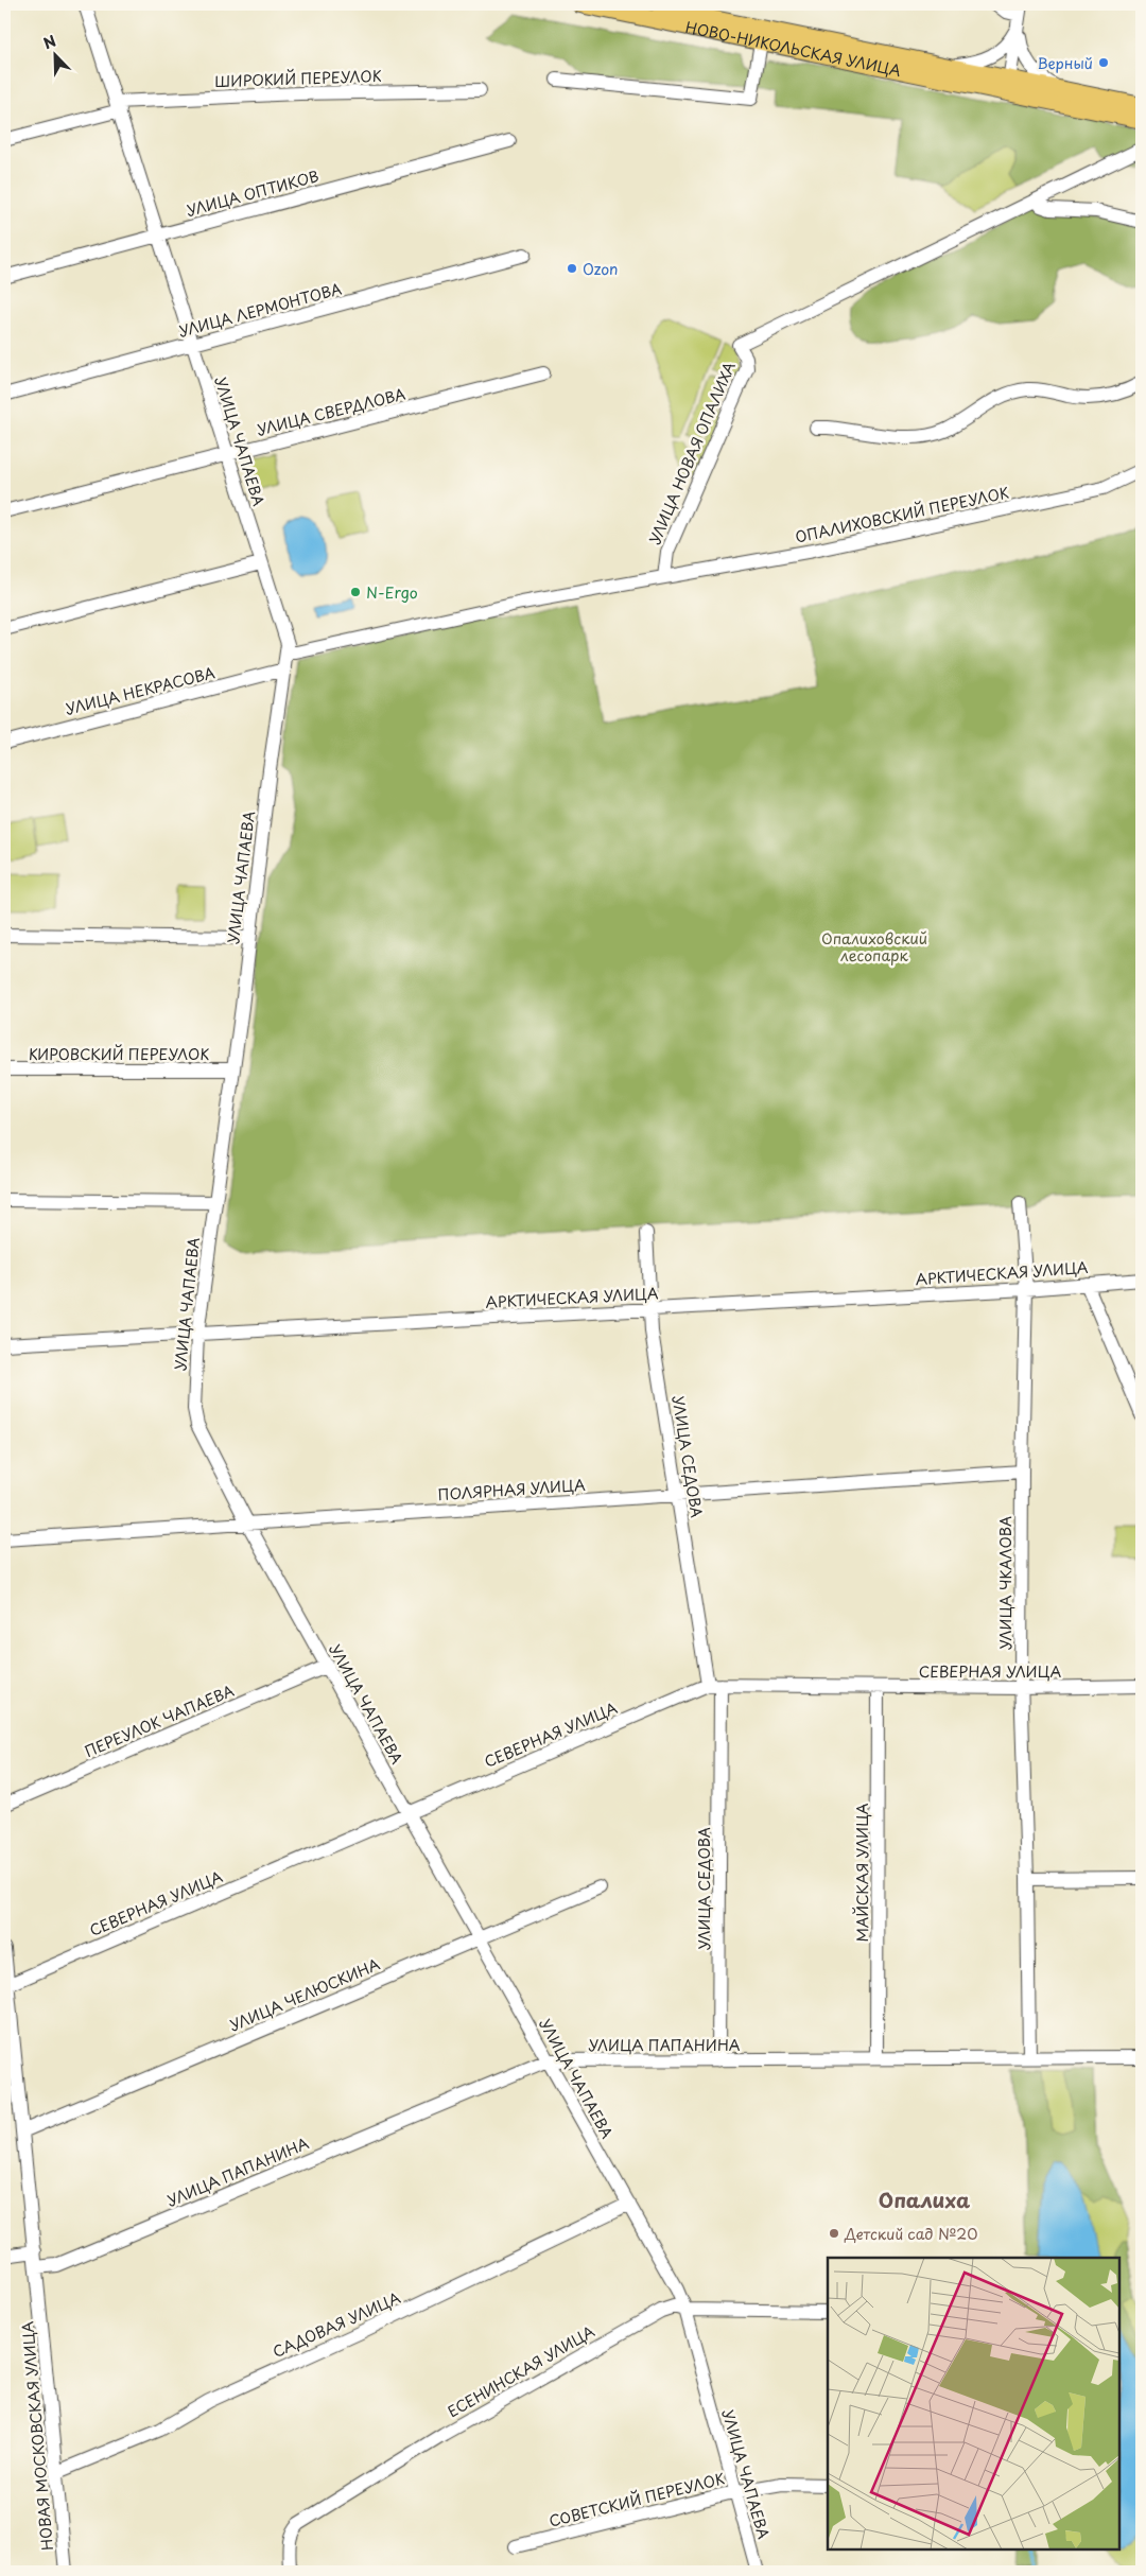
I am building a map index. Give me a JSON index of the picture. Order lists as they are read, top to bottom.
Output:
{
  "streets": {
    "main road": ["НОВО-НИКОЛЬСКАЯ УЛИЦА"],
    "street": [
      "ШИРОКИЙ ПЕРЕУЛОК",
      "УЛИЦА ОПТИКОВ",
      "УЛИЦА ЛЕРМОНТОВА",
      "УЛИЦА СВЕРДЛОВА",
      "УЛИЦА ЧАПАЕВА",
      "УЛИЦА НОВАЯ ОПАЛИХА",
      "ОПАЛИХОВСКИЙ ПЕРЕУЛОК",
      "УЛИЦА НЕКРАСОВА",
      "КИРОВСКИЙ ПЕРЕУЛОК",
      "АРКТИЧЕСКАЯ УЛИЦА",
      "УЛИЦА СЕДОВА",
      "ПОЛЯРНАЯ УЛИЦА",
      "УЛИЦА ЧКАЛОВА",
      "СЕВЕРНАЯ УЛИЦА",
      "ПЕРЕУЛОК ЧАПАЕВА",
      "МАЙСКАЯ УЛИЦА",
      "УЛИЦА ЧЕЛЮСКИНА",
      "УЛИЦА ПАПАНИНА",
      "САДОВАЯ УЛИЦА",
      "ЕСЕНИНСКАЯ УЛИЦА",
      "НОВАЯ МОСКОВСКАЯ УЛИЦА",
      "СОВЕТСКИЙ ПЕРЕУЛОК"
    ]
  },
  "crossings": [
    ["ШИРОКИЙ ПЕРЕУЛОК", "УЛИЦА ЧАПАЕВА"],
    ["УЛИЦА ОПТИКОВ", "УЛИЦА ЧАПАЕВА"],
    ["УЛИЦА ЛЕРМОНТОВА", "УЛИЦА ЧАПАЕВА"],
    ["УЛИЦА СВЕРДЛОВА", "УЛИЦА ЧАПАЕВА"],
    ["УЛИЦА ЧАПАЕВА", "УЛИЦА НЕКРАСОВА"],
    ["УЛИЦА ЧАПАЕВА", "КИРОВСКИЙ ПЕРЕУЛОК"],
    ["УЛИЦА ЧАПАЕВА", "АРКТИЧЕСКАЯ УЛИЦА"],
    ["УЛИЦА ЧАПАЕВА", "ПОЛЯРНАЯ УЛИЦА"],
    ["УЛИЦА ЧАПАЕВА", "СЕВЕРНАЯ УЛИЦА"],
    ["УЛИЦА ЧАПАЕВА", "ПЕРЕУЛОК ЧАПАЕВА"],
    ["УЛИЦА ЧАПАЕВА", "УЛИЦА ЧЕЛЮСКИНА"],
    ["УЛИЦА ЧАПАЕВА", "УЛИЦА ПАПАНИНА"],
    ["УЛИЦА ЧАПАЕВА", "САДОВАЯ УЛИЦА"],
    ["УЛИЦА ЧАПАЕВА", "ЕСЕНИНСКАЯ УЛИЦА"],
    ["УЛИЦА ЧАПАЕВА", "СОВЕТСКИЙ ПЕРЕУЛОК"],
    ["УЛИЦА НОВАЯ ОПАЛИХА", "ОПАЛИХОВСКИЙ ПЕРЕУЛОК"],
    ["АРКТИЧЕСКАЯ УЛИЦА", "УЛИЦА СЕДОВА"],
    ["АРКТИЧЕСКАЯ УЛИЦА", "УЛИЦА ЧКАЛОВА"],
    ["УЛИЦА СЕДОВА", "ПОЛЯРНАЯ УЛИЦА"],
    ["УЛИЦА СЕДОВА", "СЕВЕРНАЯ УЛИЦА"],
    ["УЛИЦА СЕДОВА", "УЛИЦА ПАПАНИНА"],
    ["ПОЛЯРНАЯ УЛИЦА", "УЛИЦА ЧКАЛОВА"],
    ["УЛИЦА ЧКАЛОВА", "СЕВЕРНАЯ УЛИЦА"],
    ["УЛИЦА ЧКАЛОВА", "УЛИЦА ПАПАНИНА"],
    ["СЕВЕРНАЯ УЛИЦА", "МАЙСКАЯ УЛИЦА"],
    ["СЕВЕРНАЯ УЛИЦА", "НОВАЯ МОСКОВСКАЯ УЛИЦА"],
    ["МАЙСКАЯ УЛИЦА", "УЛИЦА ПАПАНИНА"],
    ["УЛИЦА ЧЕЛЮСКИНА", "НОВАЯ МОСКОВСКАЯ УЛИЦА"],
    ["УЛИЦА ПАПАНИНА", "НОВАЯ МОСКОВСКАЯ УЛИЦА"],
    ["САДОВАЯ УЛИЦА", "НОВАЯ МОСКОВСКАЯ УЛИЦА"]
  ],
  "districts": ["Опалиха"],
  "parks": ["Опалиховский лесопарк"],
  "places": [
    "Верный",
    "Ozon",
    "N-Ergo",
    "Детский сад №20"
  ],
  "north": "top left"
}
